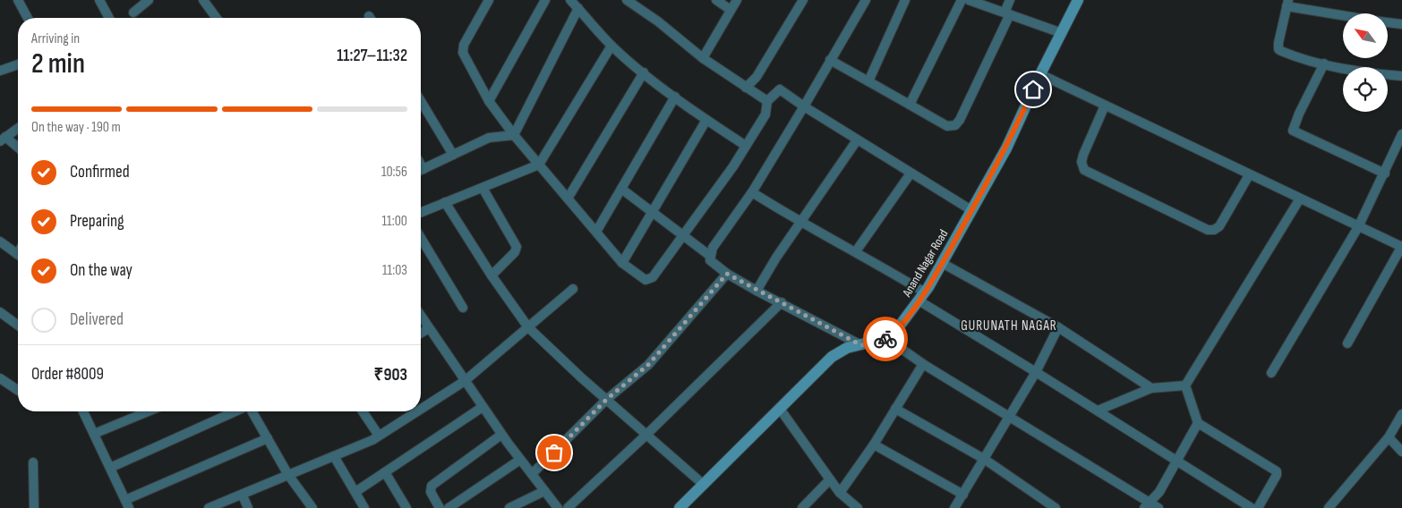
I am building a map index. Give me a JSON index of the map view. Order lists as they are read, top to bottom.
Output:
{
  "streets": {
    "street": ["Anand Nagar Road"]
  },
  "districts": ["GURUNATH NAGAR"],
  "north": "top left",
  "page": {
    "heading": ["2 min", "Arriving in", "11:27–11:32"],
    "panel": ["Order #8009", "₹903"],
    "bar": "On the way · 190 m",
    "list": [
      ["Confirmed", "10:56"],
      ["Preparing", "11:00"],
      ["On the way", "11:03"],
      "Delivered"
    ]
  }
}
